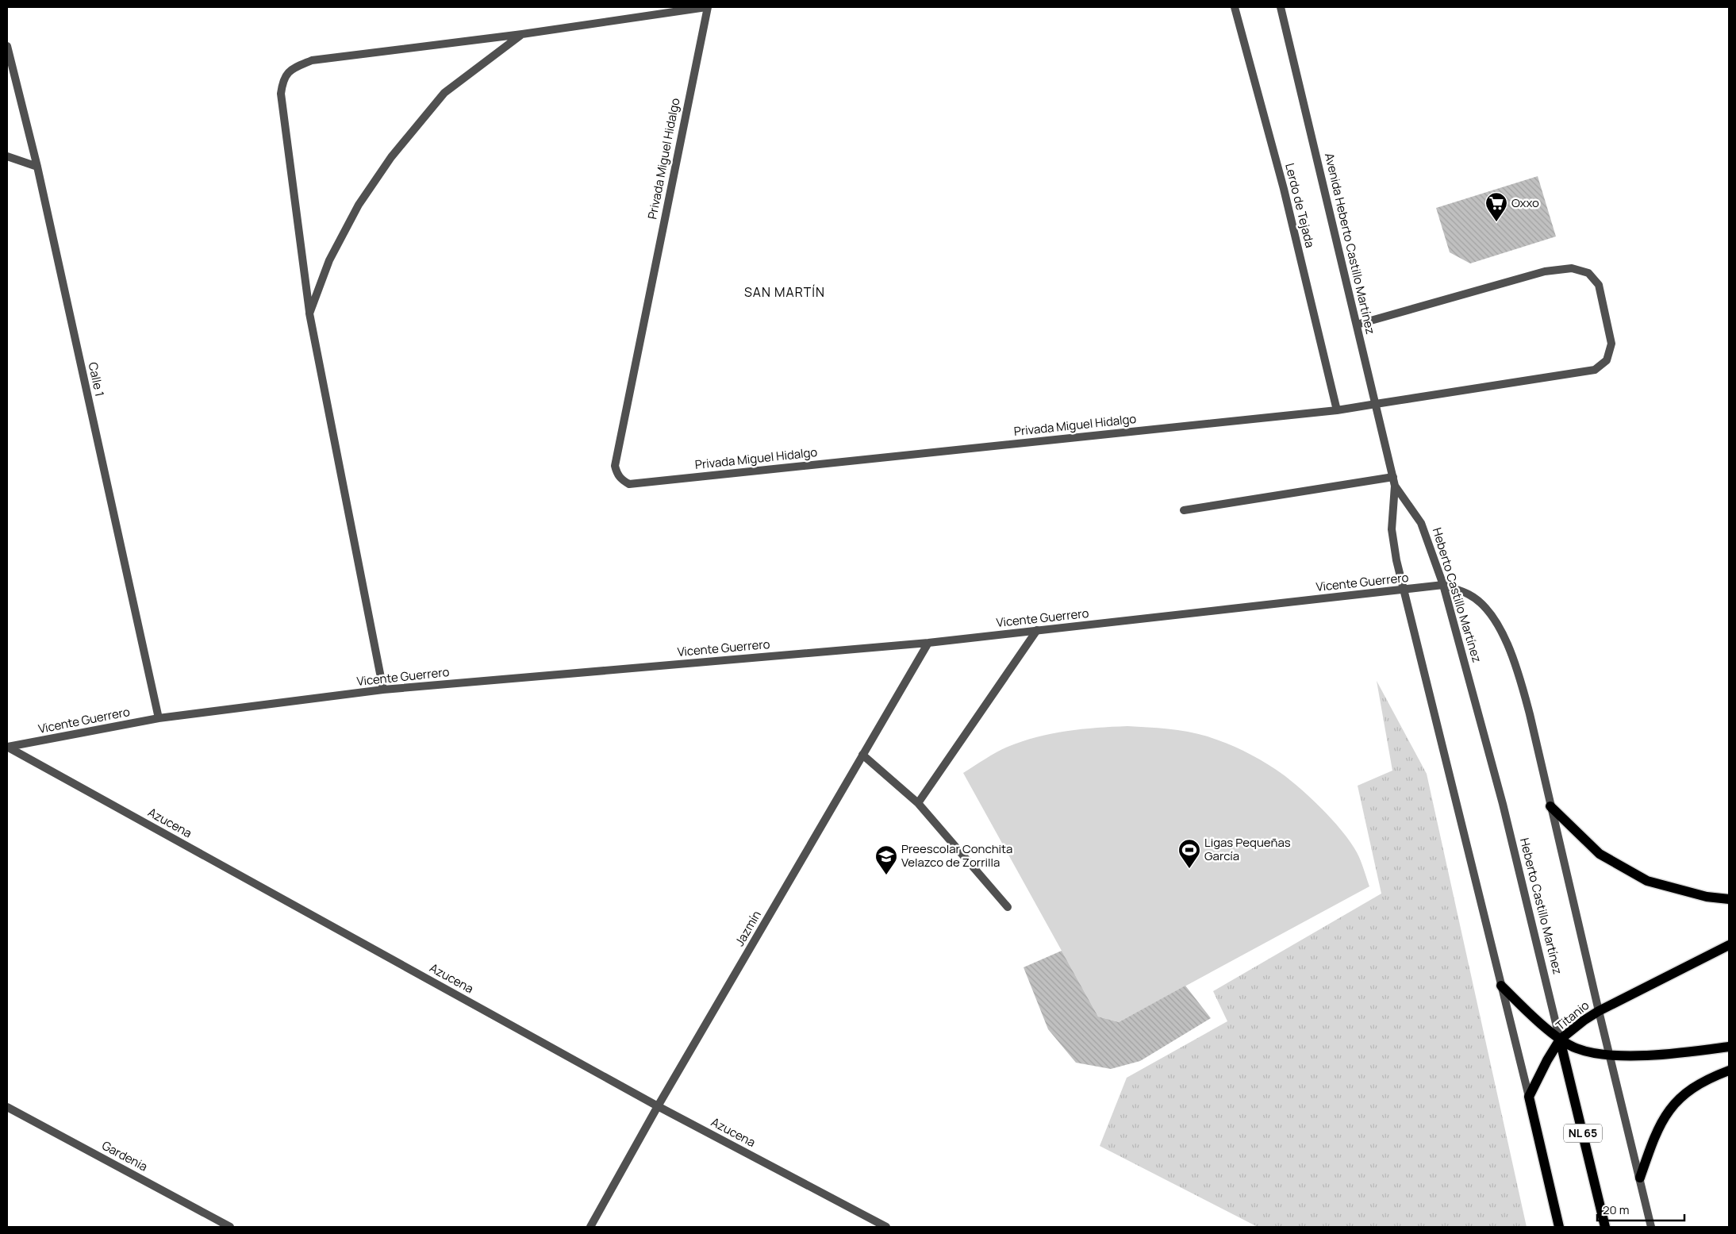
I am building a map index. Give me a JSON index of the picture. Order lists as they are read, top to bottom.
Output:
{
  "streets": {
    "main road": ["Heberto Castillo Martínez", "Titanio", "NL 65"],
    "street": [
      "Privada Miguel Hidalgo",
      "Lerdo de Tejada",
      "Avenida Heberto Castillo Martínez",
      "Calle 1",
      "Vicente Guerrero",
      "Azucena",
      "Jazmín",
      "Gardenia"
    ]
  },
  "crossings": [
    ["Privada Miguel Hidalgo", "Lerdo de Tejada"],
    ["Privada Miguel Hidalgo", "Avenida Heberto Castillo Martínez"],
    ["Avenida Heberto Castillo Martínez", "Heberto Castillo Martínez"],
    ["Avenida Heberto Castillo Martínez", "NL 65"],
    ["Calle 1", "Vicente Guerrero"],
    ["Vicente Guerrero", "Heberto Castillo Martínez"],
    ["Vicente Guerrero", "Azucena"],
    ["Vicente Guerrero", "Jazmín"],
    ["Vicente Guerrero", "NL 65"],
    ["Heberto Castillo Martínez", "Titanio"],
    ["Heberto Castillo Martínez", "NL 65"],
    ["Azucena", "Jazmín"]
  ],
  "districts": ["SAN MARTÍN"],
  "places": {
    "supermarket": ["Oxxo"],
    "sports": ["Ligas Pequeñas García"],
    "school or university": ["Preescolar Conchita Velazco de Zorrilla"]
  },
  "scale_bar": "20 m"
}
